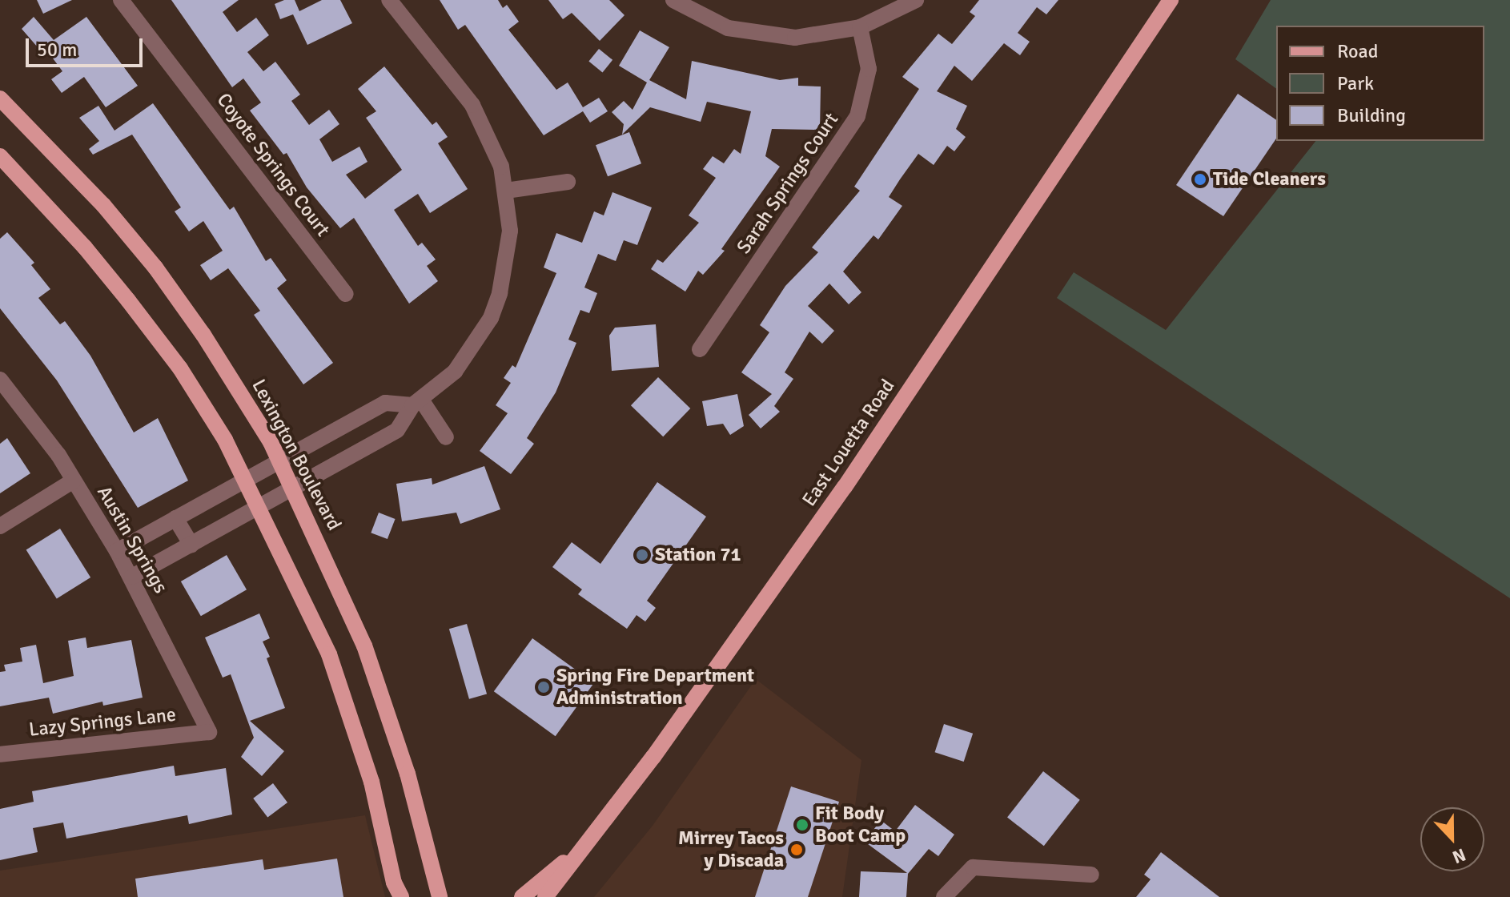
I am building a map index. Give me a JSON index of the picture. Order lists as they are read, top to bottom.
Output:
{
  "streets": {
    "main road": ["East Louetta Road", "Lexington Boulevard"],
    "street": [
      "Coyote Springs Court",
      "Sarah Springs Court",
      "Austin Springs",
      "Lazy Springs Lane"
    ]
  },
  "crossings": [
    ["Austin Springs", "Lazy Springs Lane"]
  ],
  "places": [
    "Tide Cleaners",
    "Station 71",
    "Spring Fire Department Administration",
    "Fit Body Boot Camp",
    "Mirrey Tacos y Discada"
  ],
  "legend": ["Road", "Park", "Building"],
  "scale_bar": "50 m",
  "north": "bottom"
}
